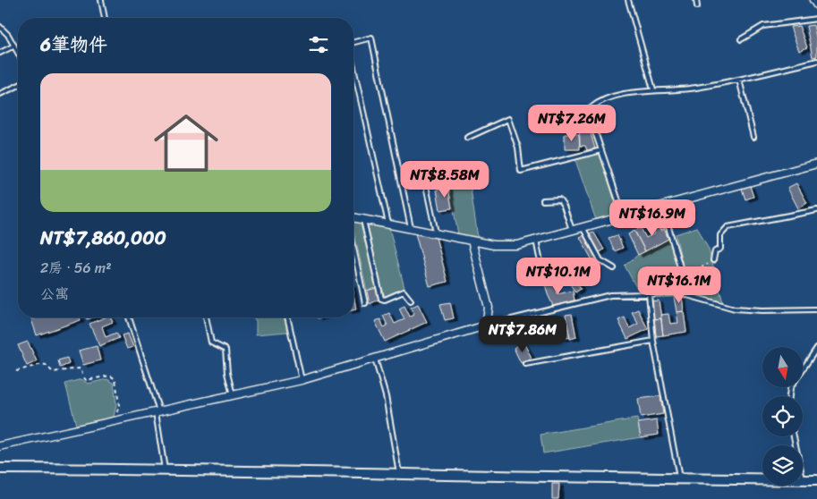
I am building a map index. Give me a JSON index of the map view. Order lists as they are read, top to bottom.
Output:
{
  "north": "bottom",
  "page": {
    "heading": "6筆物件",
    "list": [
      {
        "name": "NT$7,860,000",
        "note": "2房 · 56 m² · 公寓"
      }
    ],
    "price": [
      "NT$7.26M",
      "NT$8.58M",
      "NT$16.9M",
      "NT$10.1M",
      "NT$16.1M",
      "NT$7.86M"
    ]
  }
}
